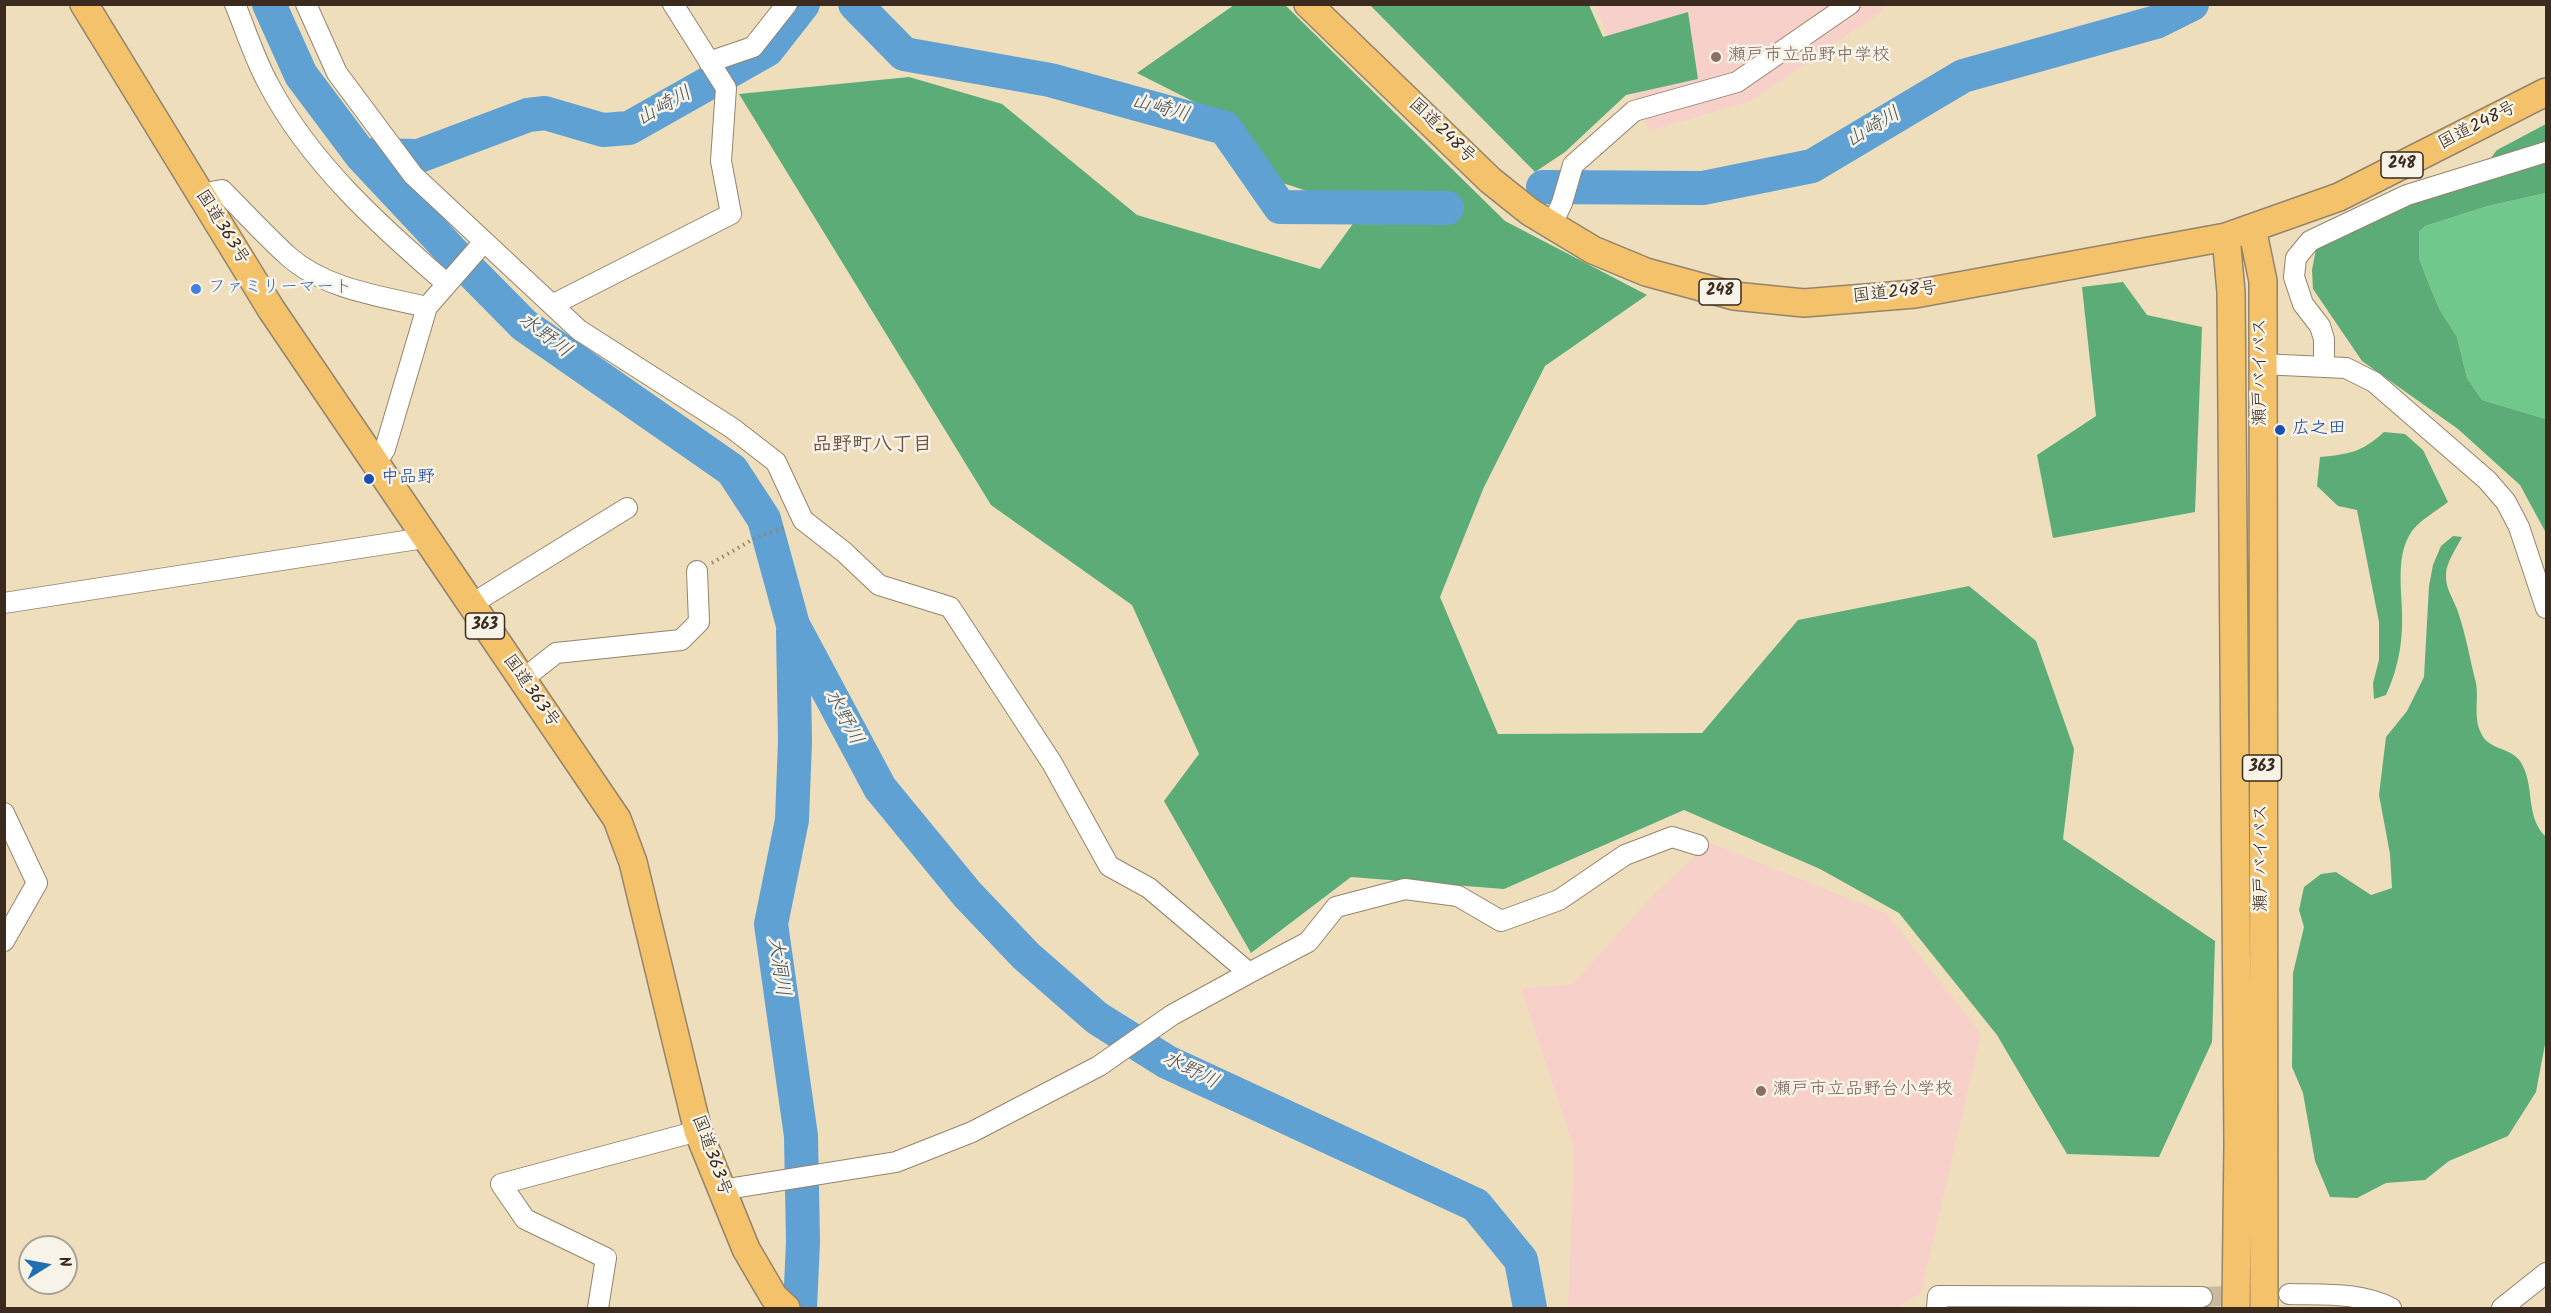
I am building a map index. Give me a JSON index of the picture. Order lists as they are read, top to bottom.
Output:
{
  "streets": {
    "highway": [
      "国道248号",
      "248",
      "国道363号",
      "瀬戸バイパス",
      "363"
    ]
  },
  "crossings": [
    ["国道248号", "瀬戸バイパス"]
  ],
  "districts": ["品野町八丁目"],
  "water": ["山崎川", "水野川", "大洞川"],
  "places": [
    "瀬戸市立品野中学校",
    "ファミリーマート",
    "広之田",
    "中品野",
    "瀬戸市立品野台小学校"
  ],
  "north": "right"
}
